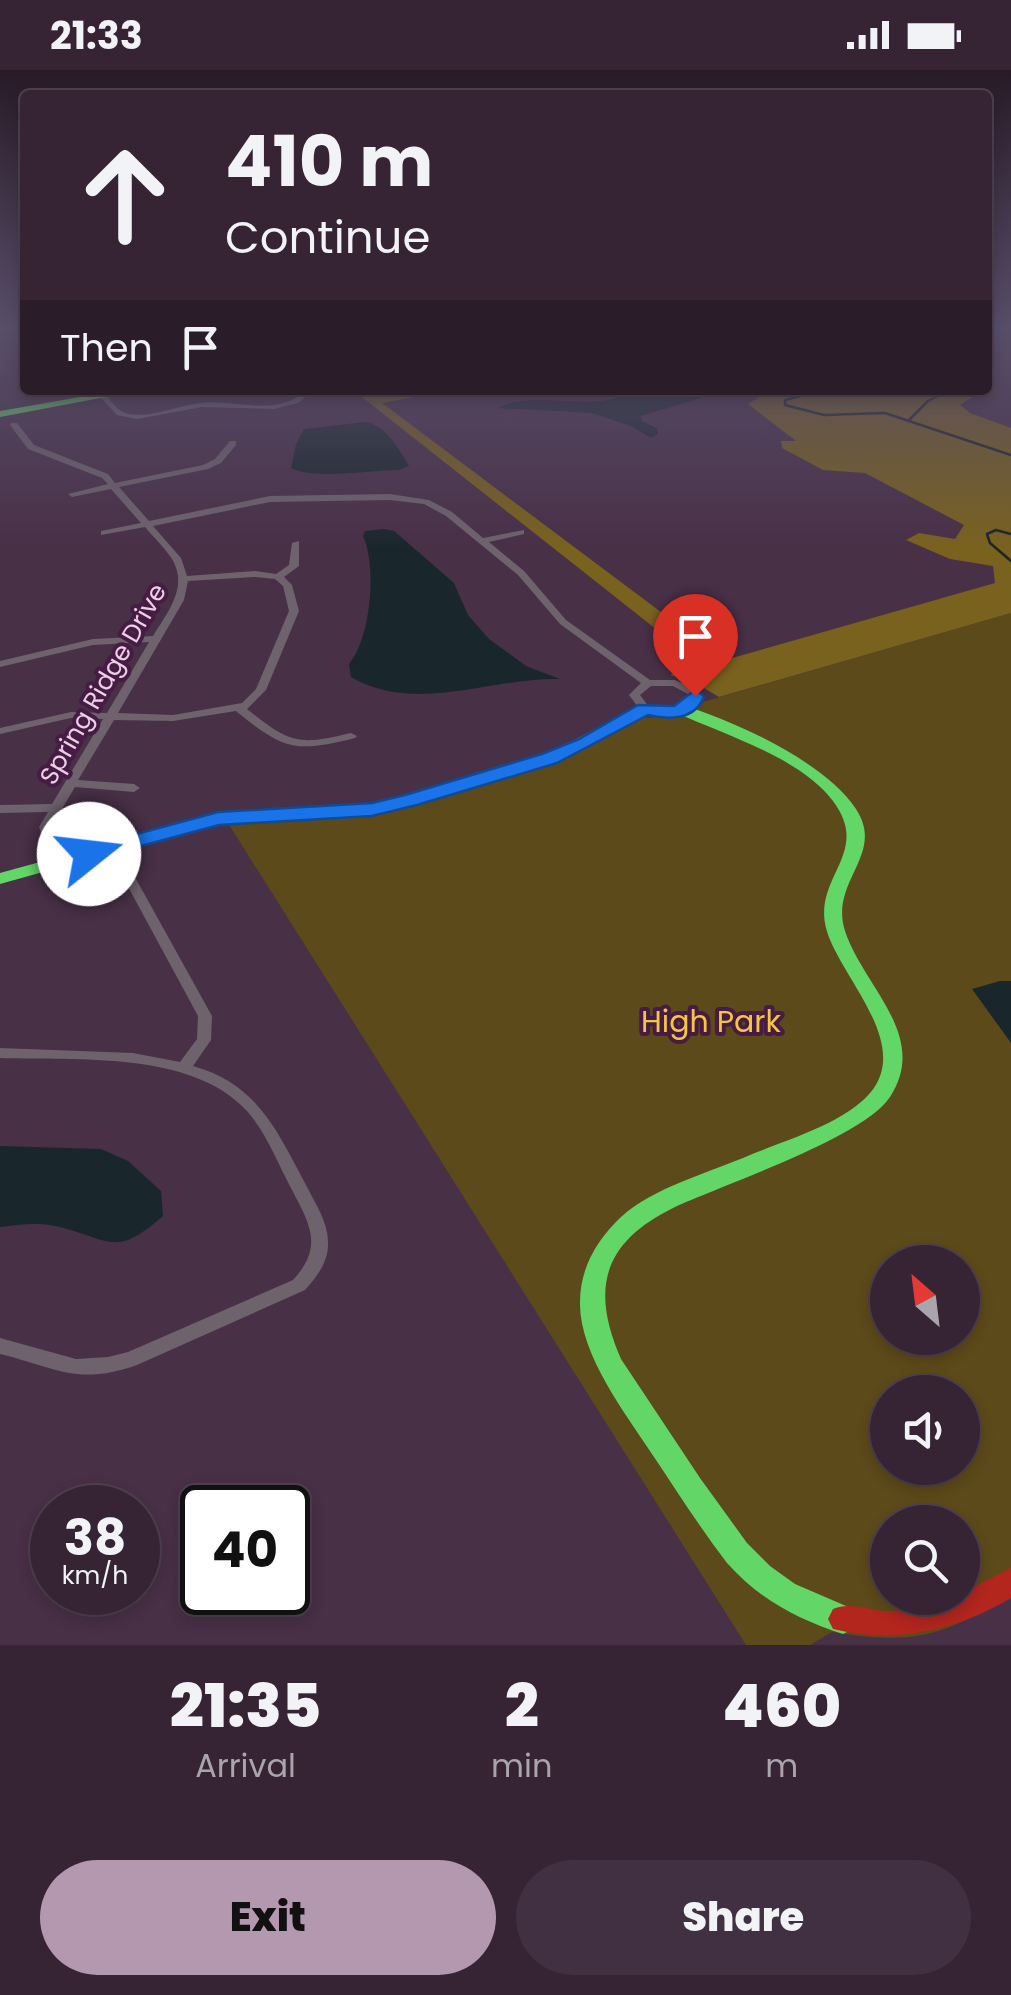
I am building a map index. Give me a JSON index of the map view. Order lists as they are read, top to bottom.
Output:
{
  "streets": {
    "street": ["Spring Ridge Drive"]
  },
  "parks": ["High Park"],
  "north": "top left",
  "page": {
    "status": "21:33",
    "turn": ["410 m", "Continue"],
    "then": "Then",
    "speed": "38 km/h",
    "limit": "40",
    "eta": [
      "21:35",
      "Arrival",
      "2",
      "min",
      "460",
      "m"
    ],
    "buttons": ["Exit", "Share"]
  }
}
